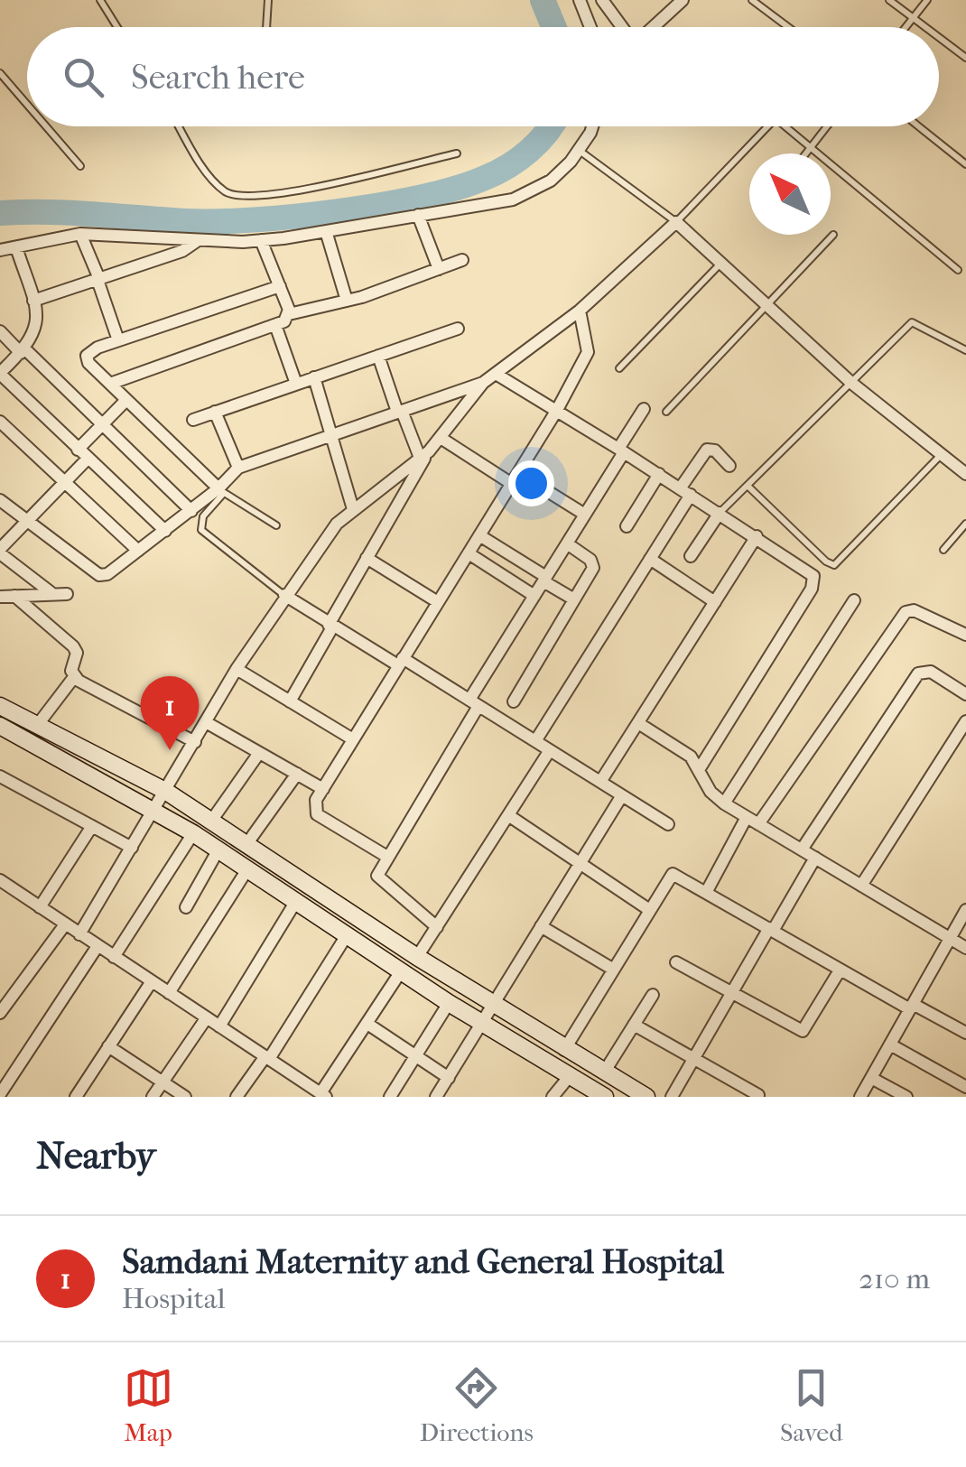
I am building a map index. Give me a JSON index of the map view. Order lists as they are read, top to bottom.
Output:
{
  "north": "top left",
  "page": {
    "search": "Search here",
    "pins": "1",
    "heading": "Nearby",
    "list": [
      {
        "mark": "1",
        "name": "Samdani Maternity and General Hospital",
        "note": "Hospital",
        "value": "210 m"
      }
    ],
    "nav": ["Map", "Directions", "Saved"]
  }
}
